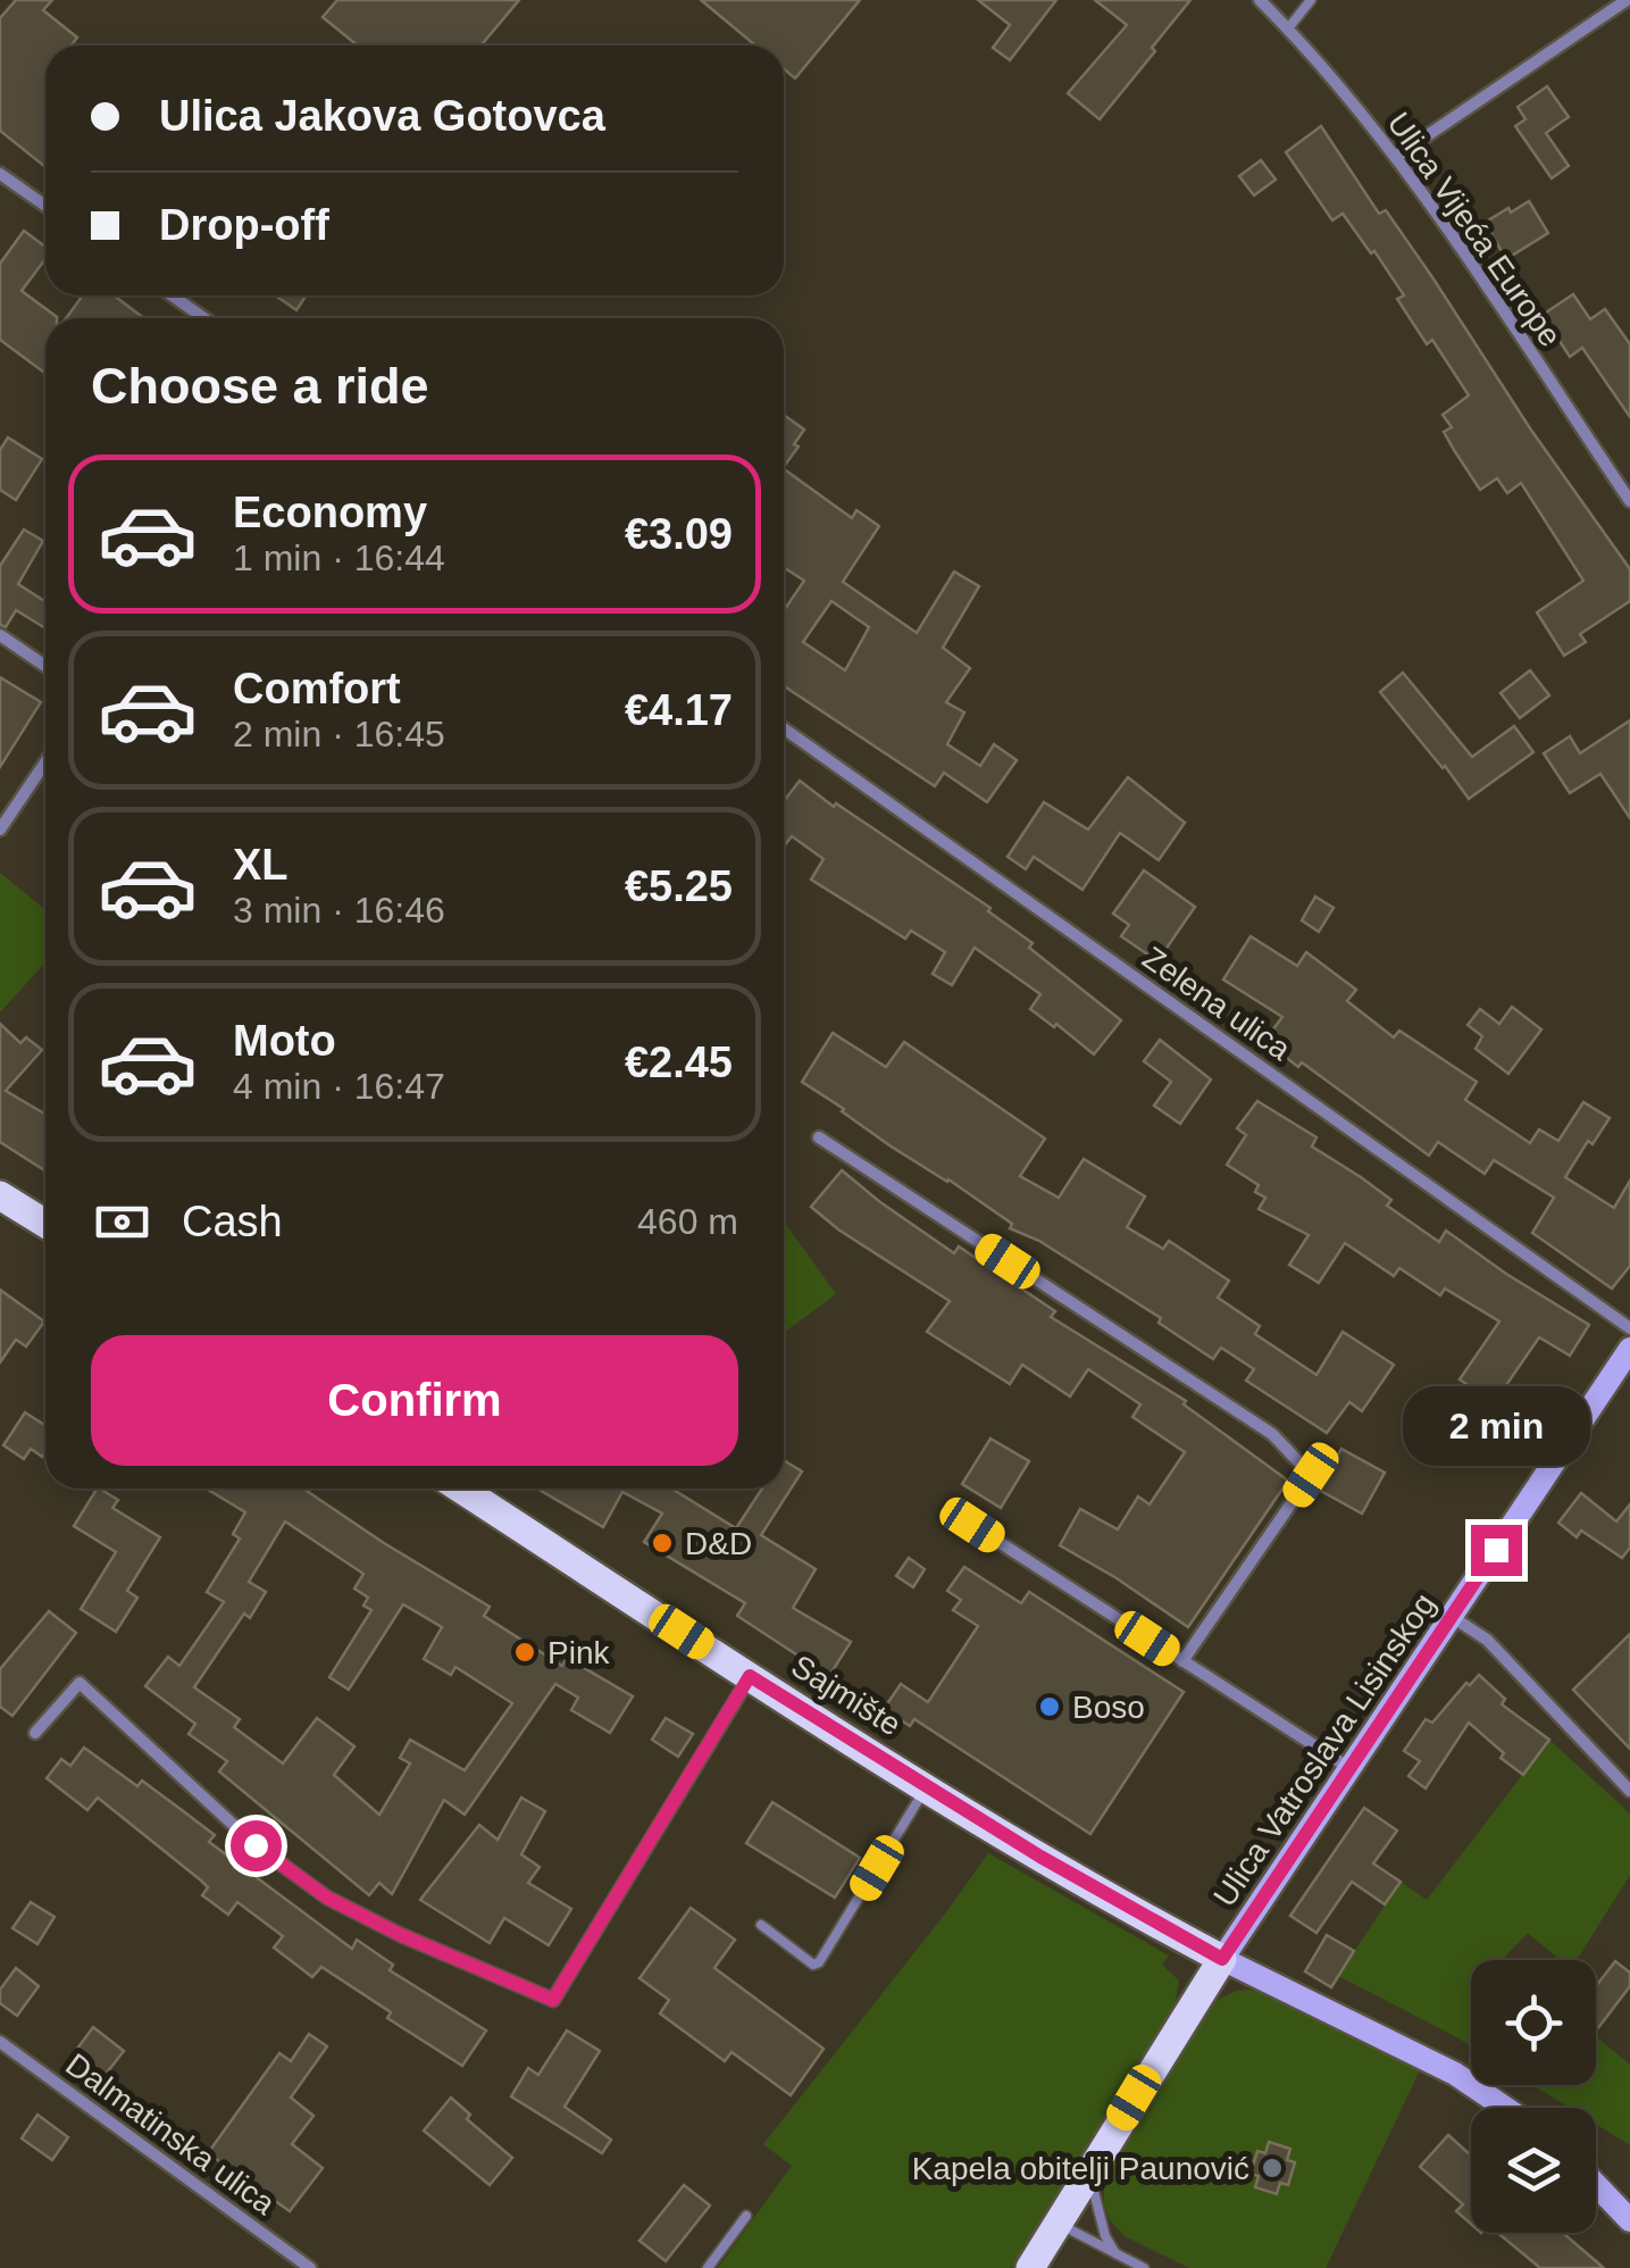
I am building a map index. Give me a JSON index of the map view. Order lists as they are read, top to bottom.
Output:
{
  "streets": {
    "main road": ["Sajmište", "Ulica Vatroslava Lisinskog"],
    "street": ["Ulica Vijeća Europe", "Zelena ulica", "Dalmatinska ulica"]
  },
  "crossings": [
    ["Sajmište", "Ulica Vatroslava Lisinskog"]
  ],
  "places": [
    "D&D",
    "Pink",
    "Boso",
    "Kapela obitelji Paunović"
  ],
  "page": {
    "banner": ["Ulica Jakova Gotovca", "Drop-off"],
    "heading": "Choose a ride",
    "list": [
      {
        "name": "Economy",
        "note": "1 min · 16:44",
        "value": "€3.09"
      },
      {
        "name": "Comfort",
        "note": "2 min · 16:45",
        "value": "€4.17"
      },
      {
        "name": "XL",
        "note": "3 min · 16:46",
        "value": "€5.25"
      },
      {
        "name": "Moto",
        "note": "4 min · 16:47",
        "value": "€2.45"
      }
    ],
    "pay": ["Cash", "460 m"],
    "buttons": "Confirm",
    "bubble": "2 min"
  }
}
